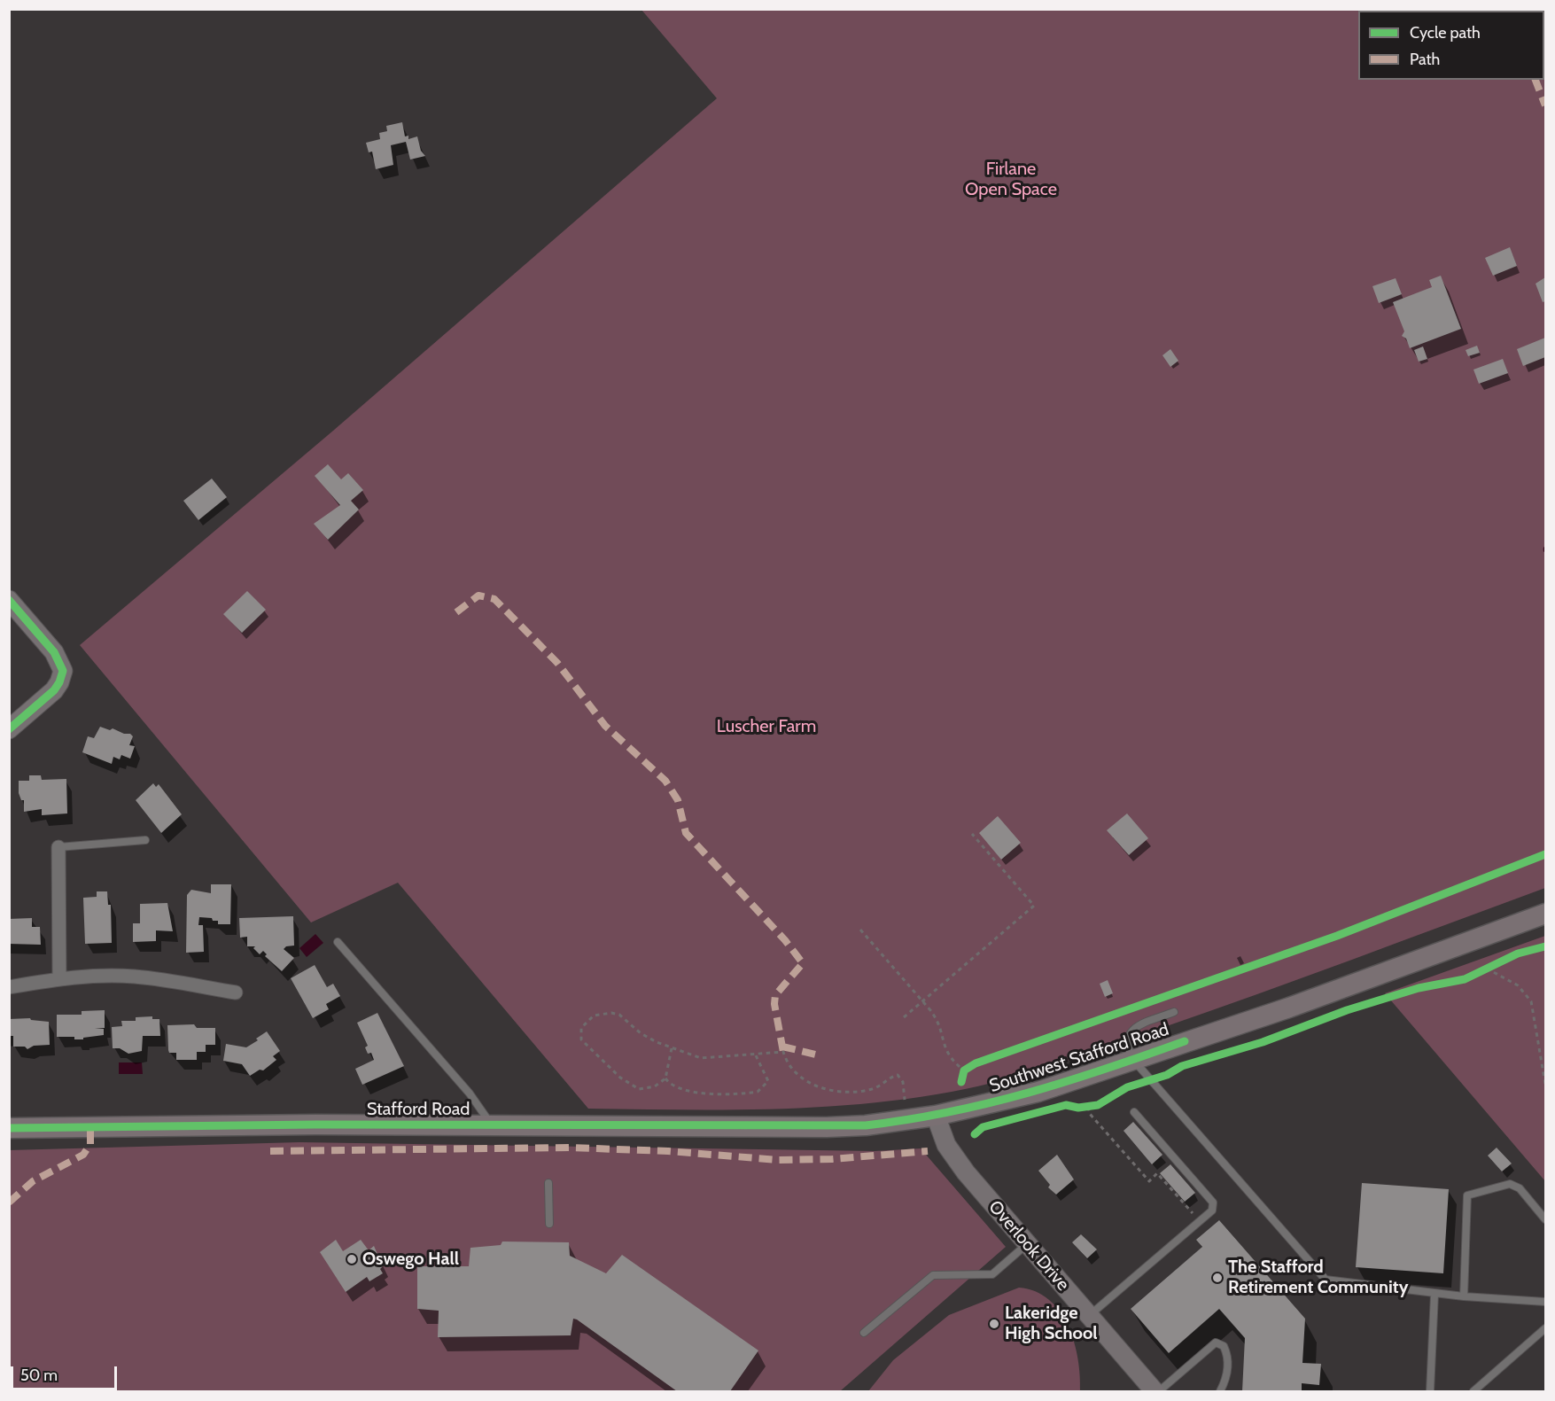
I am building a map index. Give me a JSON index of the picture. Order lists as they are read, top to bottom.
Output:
{
  "streets": {
    "main road": ["Southwest Stafford Road", "Stafford Road"],
    "street": ["Overlook Drive"]
  },
  "crossings": [
    ["Southwest Stafford Road", "Stafford Road"],
    ["Southwest Stafford Road", "Overlook Drive"]
  ],
  "parks": ["Firlane Open Space", "Luscher Farm"],
  "places": ["Oswego Hall", "The Stafford Retirement Community", "Lakeridge High School"],
  "legend": ["Cycle path", "Path"],
  "scale_bar": "50 m"
}
